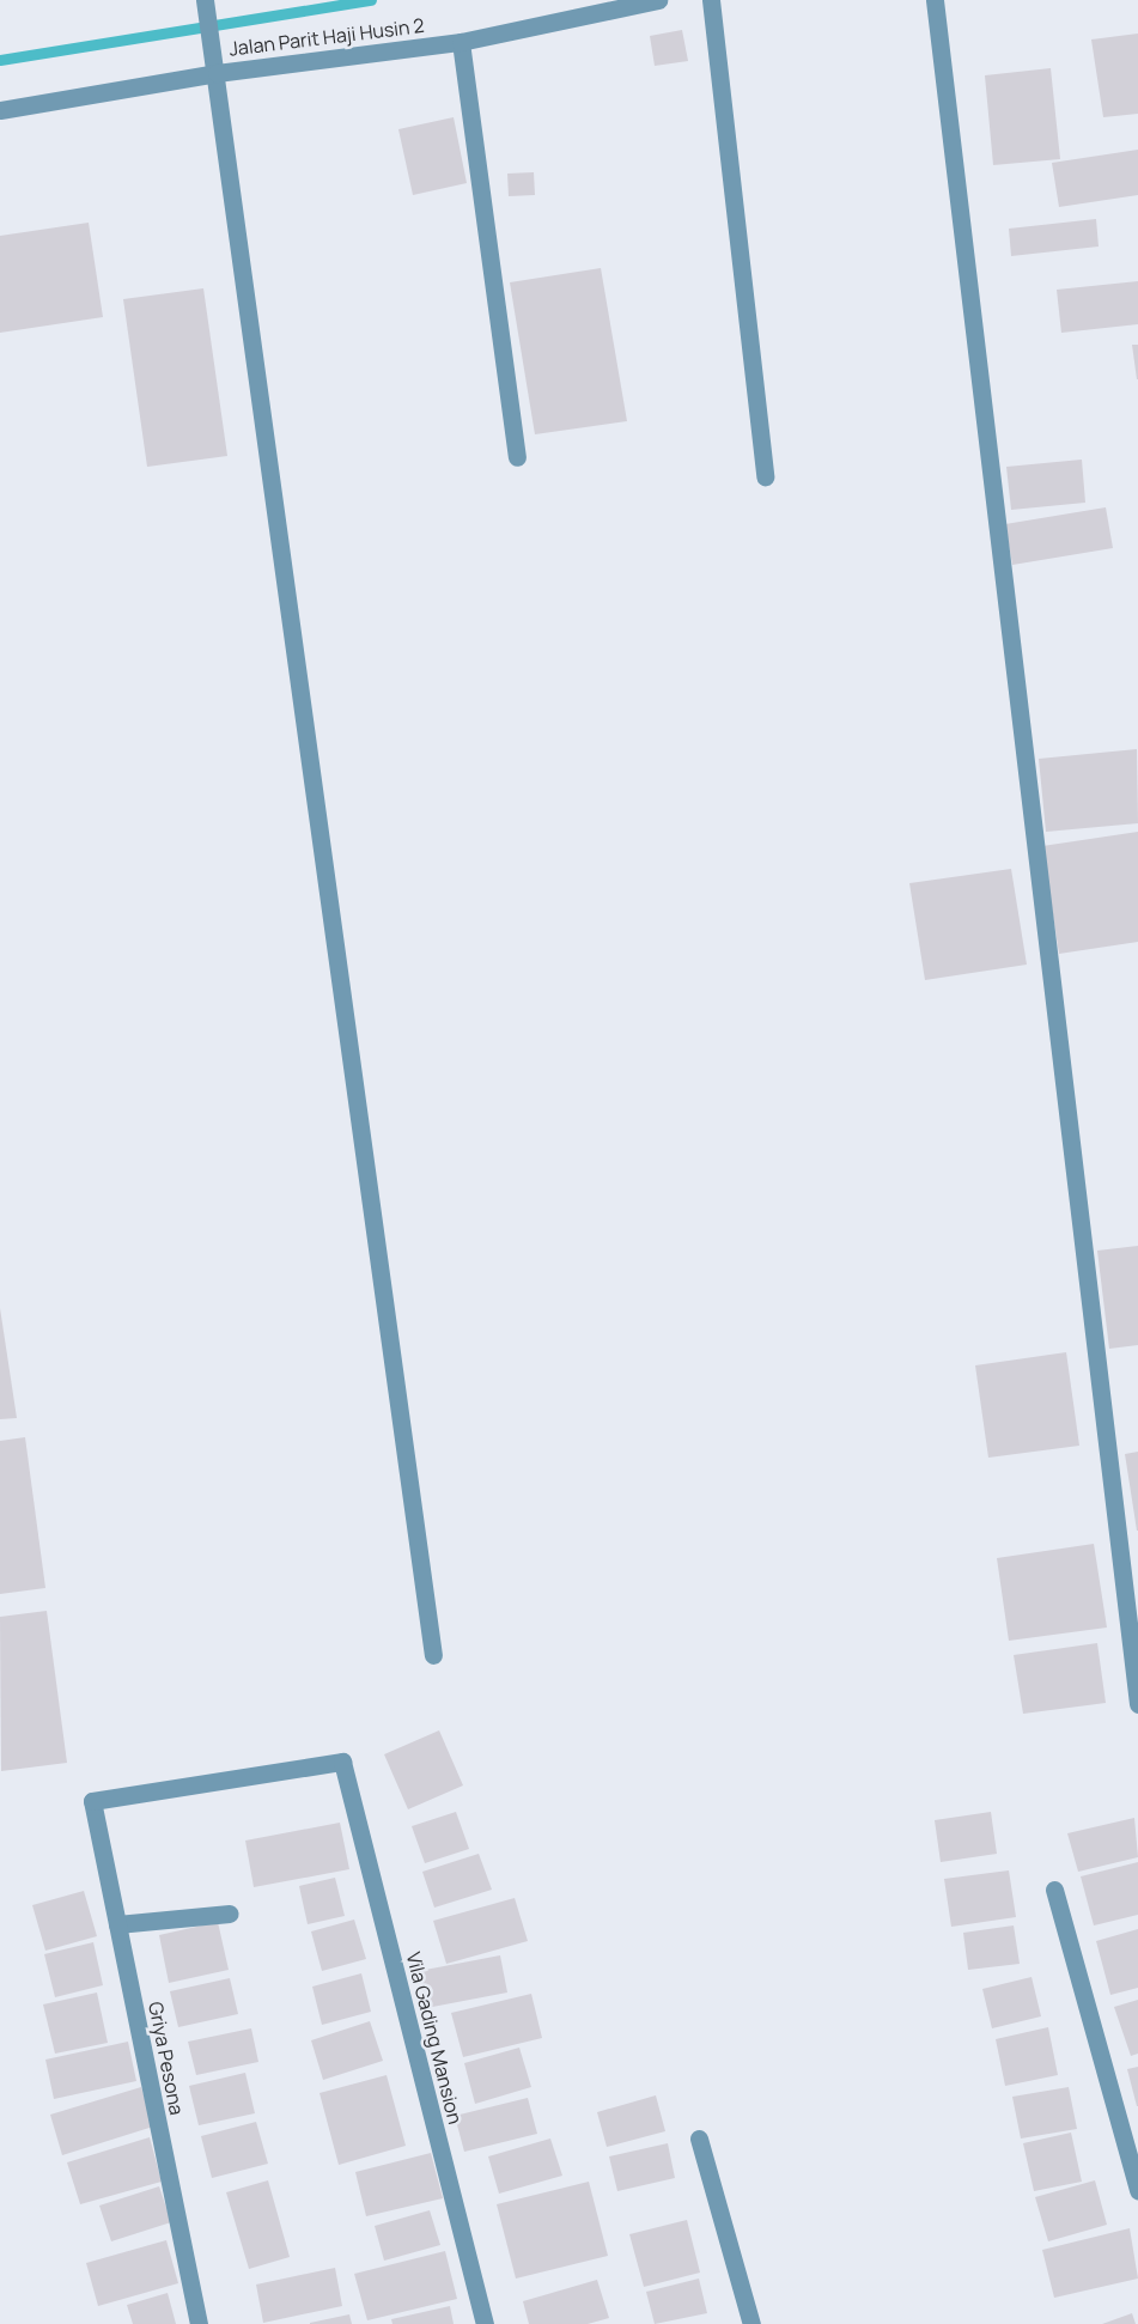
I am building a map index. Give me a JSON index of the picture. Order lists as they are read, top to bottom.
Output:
{
  "streets": {
    "street": ["Jalan Parit Haji Husin 2", "Vila Gading Mansion", "Griya Pesona"]
  },
  "crossings": [
    ["Vila Gading Mansion", "Griya Pesona"]
  ]
}
